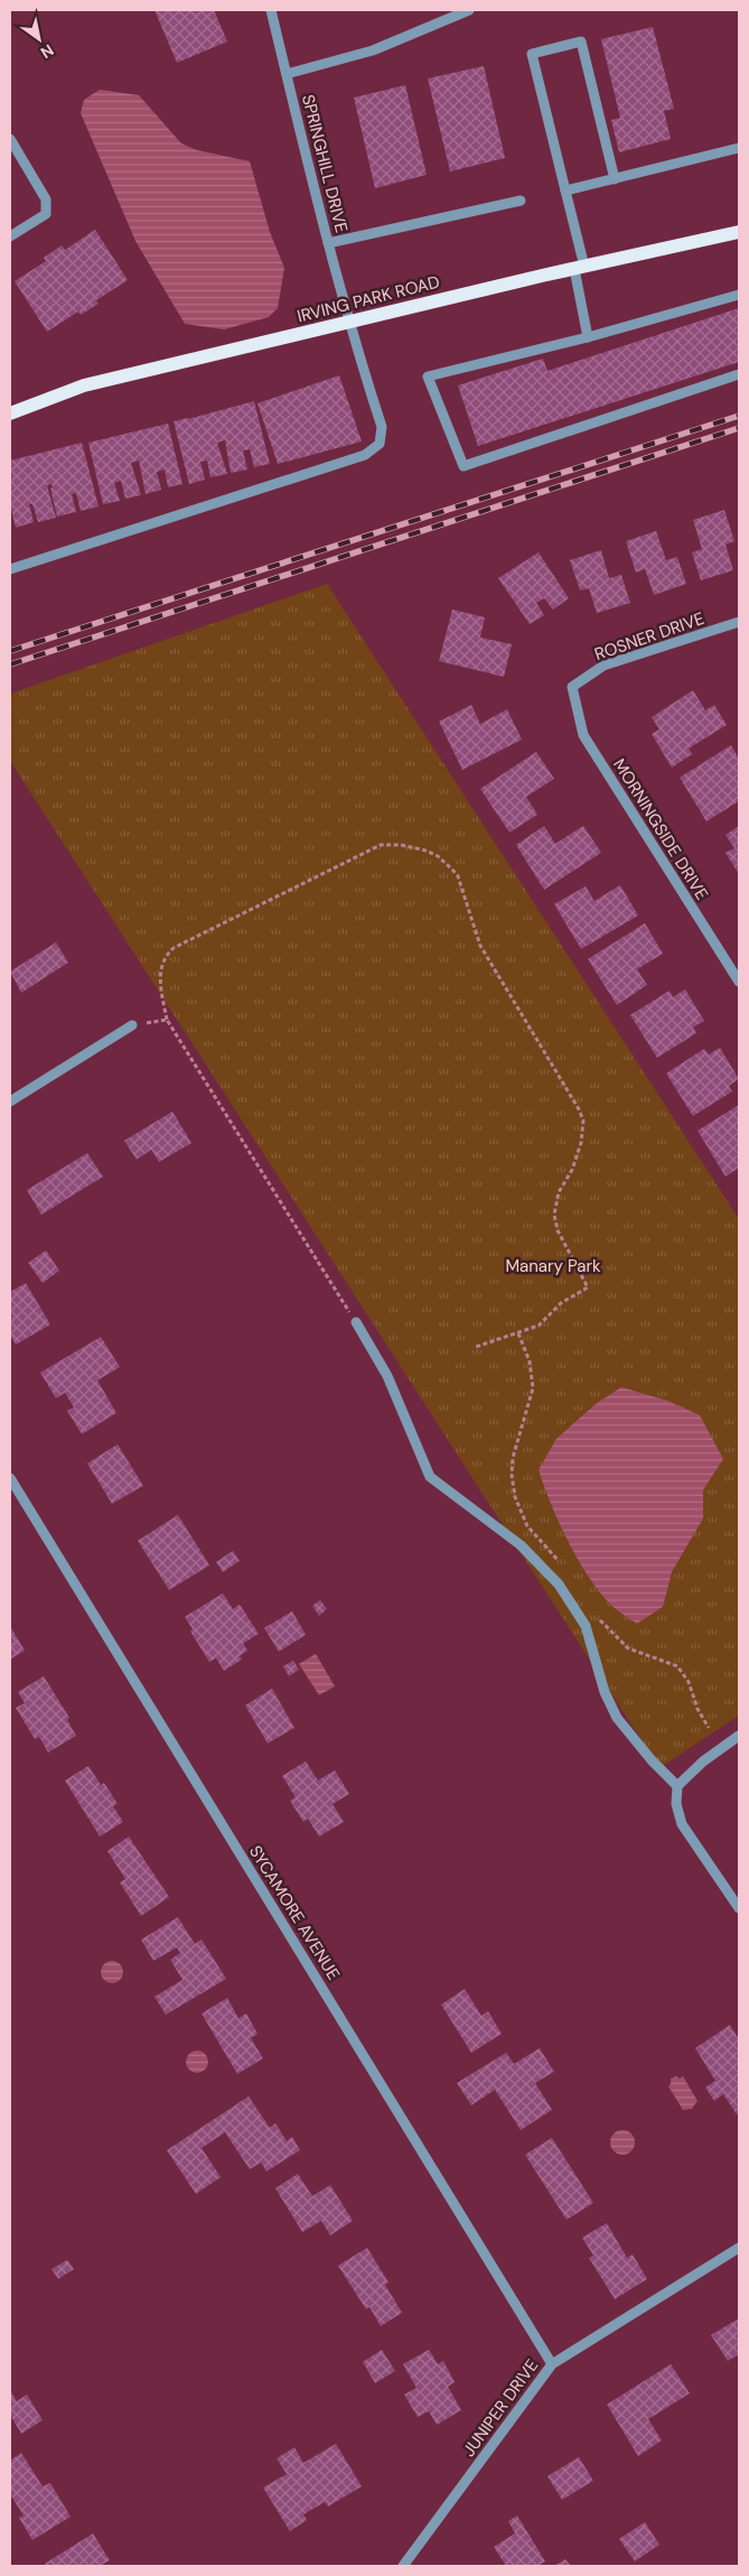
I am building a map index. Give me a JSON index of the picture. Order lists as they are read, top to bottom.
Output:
{
  "streets": {
    "main road": ["IRVING PARK ROAD"],
    "street": [
      "SPRINGHILL DRIVE",
      "ROSNER DRIVE",
      "MORNINGSIDE DRIVE",
      "SYCAMORE AVENUE",
      "JUNIPER DRIVE"
    ]
  },
  "crossings": [
    ["SPRINGHILL DRIVE", "IRVING PARK ROAD"],
    ["ROSNER DRIVE", "MORNINGSIDE DRIVE"],
    ["SYCAMORE AVENUE", "JUNIPER DRIVE"]
  ],
  "parks": ["Manary Park"],
  "north": "bottom right"
}
